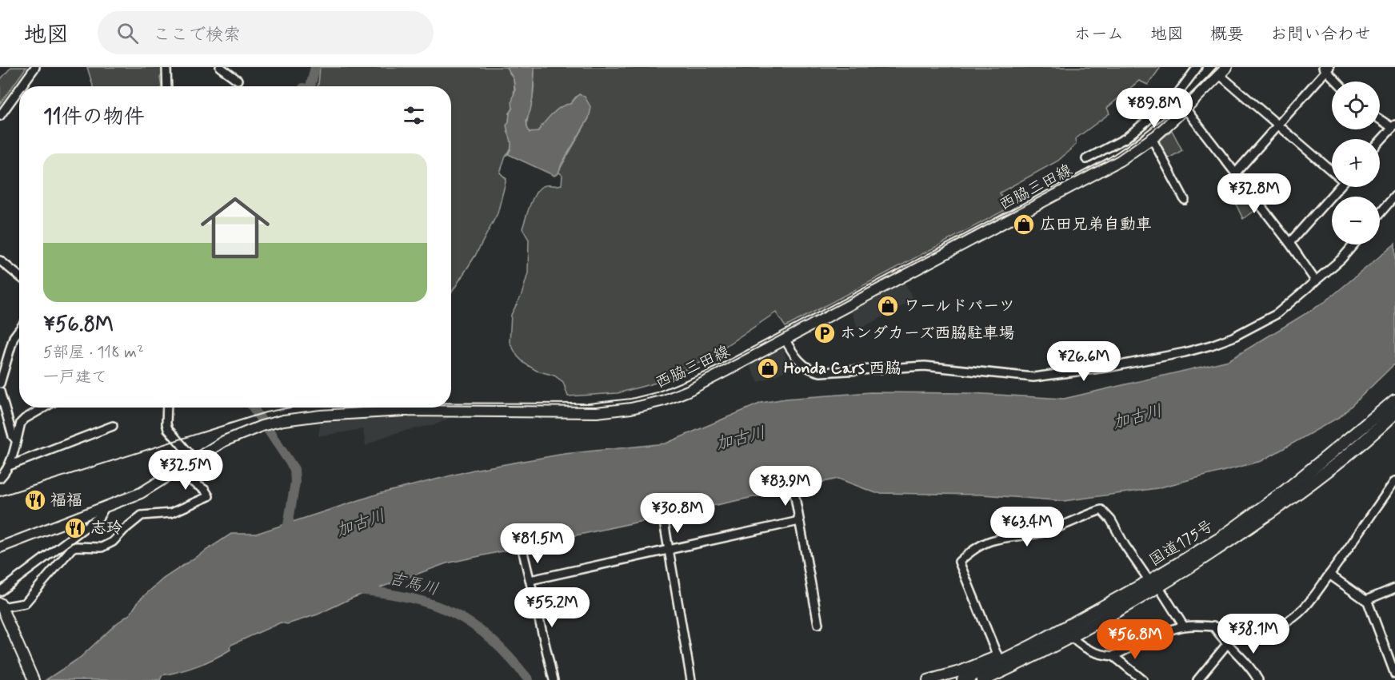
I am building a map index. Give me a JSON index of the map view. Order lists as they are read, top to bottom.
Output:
{
  "streets": {
    "highway": ["国道175号"],
    "main road": ["西脇三田線"]
  },
  "water": ["加古川", "吉馬川"],
  "places": {
    "shop": ["広田兄弟自動車", "ワールドパーツ", "Honda Cars 西脇"],
    "parking": ["ホンダカーズ西脇駐車場"],
    "restaurant": ["福福", "志玲"]
  },
  "page": {
    "header": "地図",
    "search": "ここで検索",
    "nav": [
      "ホーム",
      "地図",
      "概要",
      "お問い合わせ"
    ],
    "map_buttons": ["+", "−"],
    "heading": "11件の物件",
    "price": [
      "¥89.8M",
      "¥32.8M",
      "¥26.6M",
      "¥32.5M",
      "¥83.9M",
      "¥30.8M",
      "¥63.4M",
      "¥81.5M",
      "¥55.2M",
      "¥38.1M",
      "¥56.8M"
    ],
    "list": [
      {
        "name": "¥56.8M",
        "note": "5部屋 · 118 m² · 一戸建て"
      }
    ]
  }
}
